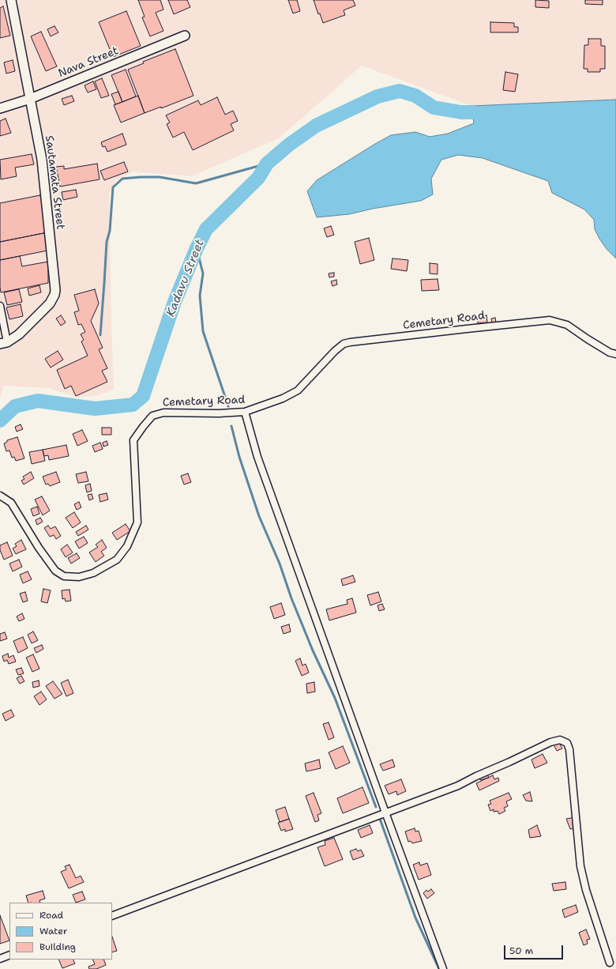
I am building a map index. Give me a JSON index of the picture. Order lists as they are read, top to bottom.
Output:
{
  "streets": {
    "street": ["Nava Street", "Sautamata Street", "Cemetary Road"]
  },
  "crossings": [
    ["Nava Street", "Sautamata Street"]
  ],
  "water": ["Kadavu Street"],
  "legend": ["Road", "Water", "Building"],
  "scale_bar": "50 m"
}
